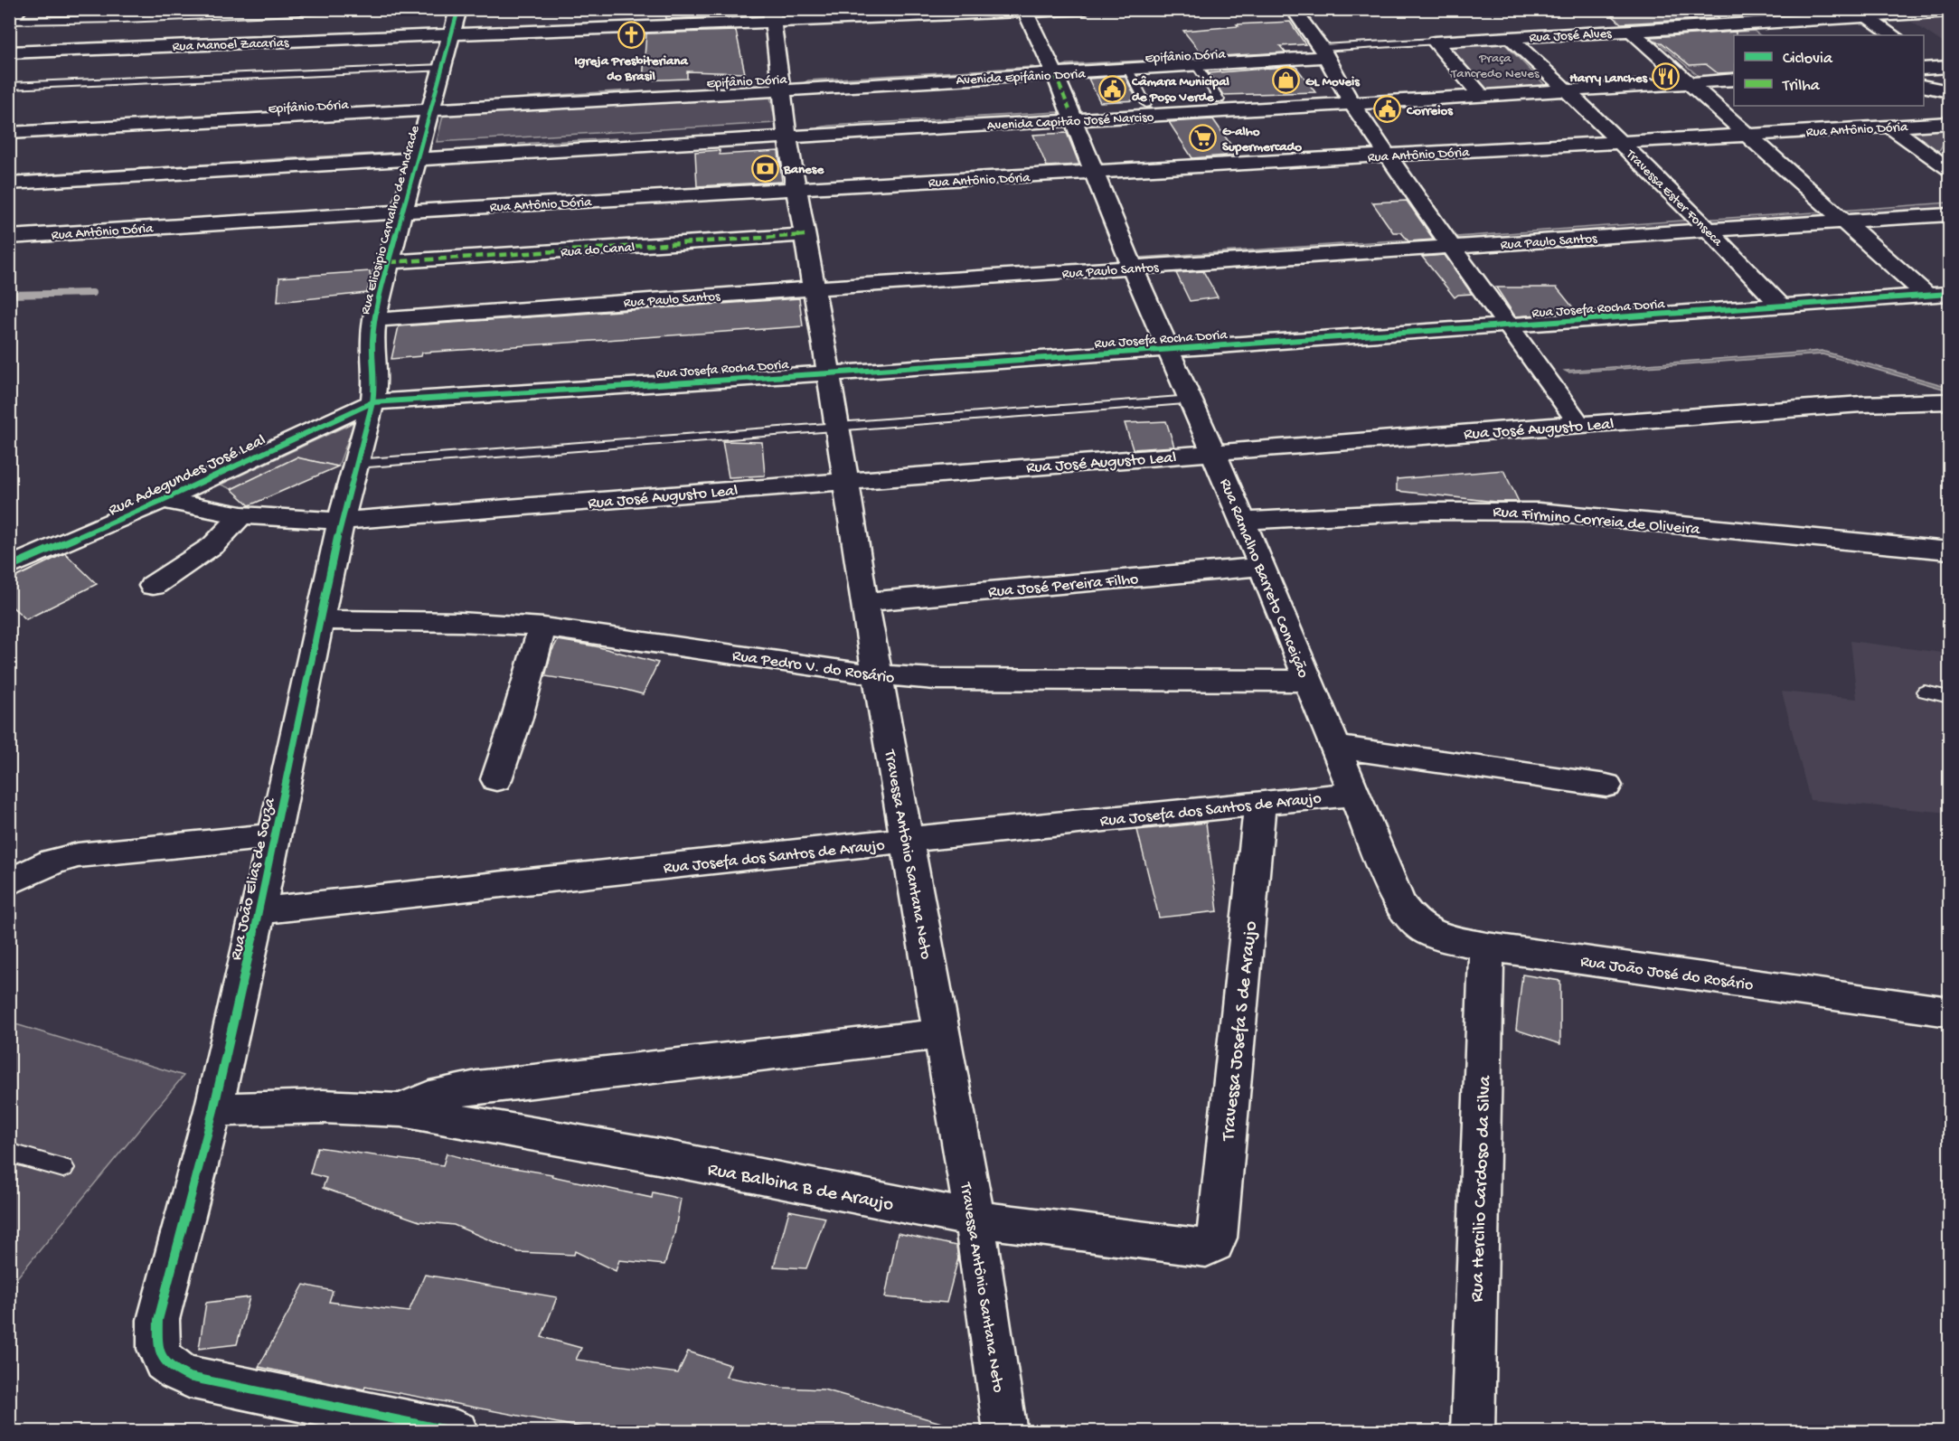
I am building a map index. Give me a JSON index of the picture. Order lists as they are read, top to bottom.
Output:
{
  "streets": {
    "street": [
      "Rua José Alves",
      "Rua Manoel Zacarias",
      "Epifânio Dória",
      "Avenida Epifânio Doria",
      "Avenida Capitão José Narciso",
      "Rua Antônio Dória",
      "Travessa Ester Fonseca",
      "Rua Eliosipio Carvalho de Andrade",
      "Rua Paulo Santos",
      "Rua do Canal",
      "Rua Josefa Rocha Doria",
      "Rua José Augusto Leal",
      "Rua Adegundes José Leal",
      "Rua Firmino Correia de Oliveira",
      "Rua Ramalho Barreto Conceição",
      "Rua José Pereira Filho",
      "Rua Pedro V. do Rosário",
      "Rua Josefa dos Santos de Araujo",
      "Travessa Antônio Santana Neto",
      "Rua João Elias de Souza",
      "Rua João José do Rosário",
      "Travessa Josefa S de Araujo",
      "Rua Balbina B de Araujo",
      "Rua Hercilio Cardoso da Silva"
    ]
  },
  "crossings": [
    ["Rua Manoel Zacarias", "Rua Eliosipio Carvalho de Andrade"],
    ["Rua Manoel Zacarias", "Rua Ramalho Barreto Conceição"],
    ["Rua Manoel Zacarias", "Travessa Antônio Santana Neto"],
    ["Epifânio Dória", "Avenida Epifânio Doria"],
    ["Epifânio Dória", "Rua Eliosipio Carvalho de Andrade"],
    ["Epifânio Dória", "Rua Ramalho Barreto Conceição"],
    ["Epifânio Dória", "Travessa Antônio Santana Neto"],
    ["Avenida Epifânio Doria", "Rua Ramalho Barreto Conceição"],
    ["Avenida Capitão José Narciso", "Rua Eliosipio Carvalho de Andrade"],
    ["Avenida Capitão José Narciso", "Rua Ramalho Barreto Conceição"],
    ["Avenida Capitão José Narciso", "Travessa Antônio Santana Neto"],
    ["Rua Antônio Dória", "Travessa Ester Fonseca"],
    ["Rua Antônio Dória", "Rua Eliosipio Carvalho de Andrade"],
    ["Rua Antônio Dória", "Rua Ramalho Barreto Conceição"],
    ["Rua Antônio Dória", "Travessa Antônio Santana Neto"],
    ["Travessa Ester Fonseca", "Rua Paulo Santos"],
    ["Travessa Ester Fonseca", "Rua Josefa Rocha Doria"],
    ["Rua Eliosipio Carvalho de Andrade", "Rua Paulo Santos"],
    ["Rua Eliosipio Carvalho de Andrade", "Rua do Canal"],
    ["Rua Eliosipio Carvalho de Andrade", "Rua Josefa Rocha Doria"],
    ["Rua Eliosipio Carvalho de Andrade", "Rua Adegundes José Leal"],
    ["Rua Eliosipio Carvalho de Andrade", "Rua João Elias de Souza"],
    ["Rua Paulo Santos", "Rua Ramalho Barreto Conceição"],
    ["Rua Paulo Santos", "Travessa Antônio Santana Neto"],
    ["Rua do Canal", "Travessa Antônio Santana Neto"],
    ["Rua Josefa Rocha Doria", "Rua Adegundes José Leal"],
    ["Rua Josefa Rocha Doria", "Rua Ramalho Barreto Conceição"],
    ["Rua Josefa Rocha Doria", "Travessa Antônio Santana Neto"],
    ["Rua Josefa Rocha Doria", "Rua João Elias de Souza"],
    ["Rua José Augusto Leal", "Rua Adegundes José Leal"],
    ["Rua José Augusto Leal", "Rua Ramalho Barreto Conceição"],
    ["Rua José Augusto Leal", "Travessa Antônio Santana Neto"],
    ["Rua José Augusto Leal", "Rua João Elias de Souza"],
    ["Rua Adegundes José Leal", "Rua João Elias de Souza"],
    ["Rua Firmino Correia de Oliveira", "Rua Ramalho Barreto Conceição"],
    ["Rua Ramalho Barreto Conceição", "Rua José Pereira Filho"],
    ["Rua Ramalho Barreto Conceição", "Rua Pedro V. do Rosário"],
    ["Rua Ramalho Barreto Conceição", "Rua Josefa dos Santos de Araujo"],
    ["Rua Ramalho Barreto Conceição", "Rua João José do Rosário"],
    ["Rua José Pereira Filho", "Travessa Antônio Santana Neto"],
    ["Rua Pedro V. do Rosário", "Travessa Antônio Santana Neto"],
    ["Rua Pedro V. do Rosário", "Rua João Elias de Souza"],
    ["Rua Josefa dos Santos de Araujo", "Travessa Antônio Santana Neto"],
    ["Rua Josefa dos Santos de Araujo", "Rua João Elias de Souza"],
    ["Rua Josefa dos Santos de Araujo", "Travessa Josefa S de Araujo"],
    ["Travessa Antônio Santana Neto", "Rua Balbina B de Araujo"],
    ["Rua João Elias de Souza", "Rua Balbina B de Araujo"],
    ["Rua João José do Rosário", "Rua Hercilio Cardoso da Silva"],
    ["Travessa Josefa S de Araujo", "Rua Balbina B de Araujo"]
  ],
  "parks": ["Praça Tancredo Neves"],
  "places": {
    "church": ["Igreja Presbiteriana do Brasil"],
    "restaurant": ["Harry Lanches"],
    "shop": ["GL Moveis"],
    "public building": ["Câmara Municipal de Poço Verde", "Correios"],
    "supermarket": ["G-alho Supermercado"],
    "bank": ["Banese"]
  },
  "legend": ["Ciclovia", "Trilha"]
}
